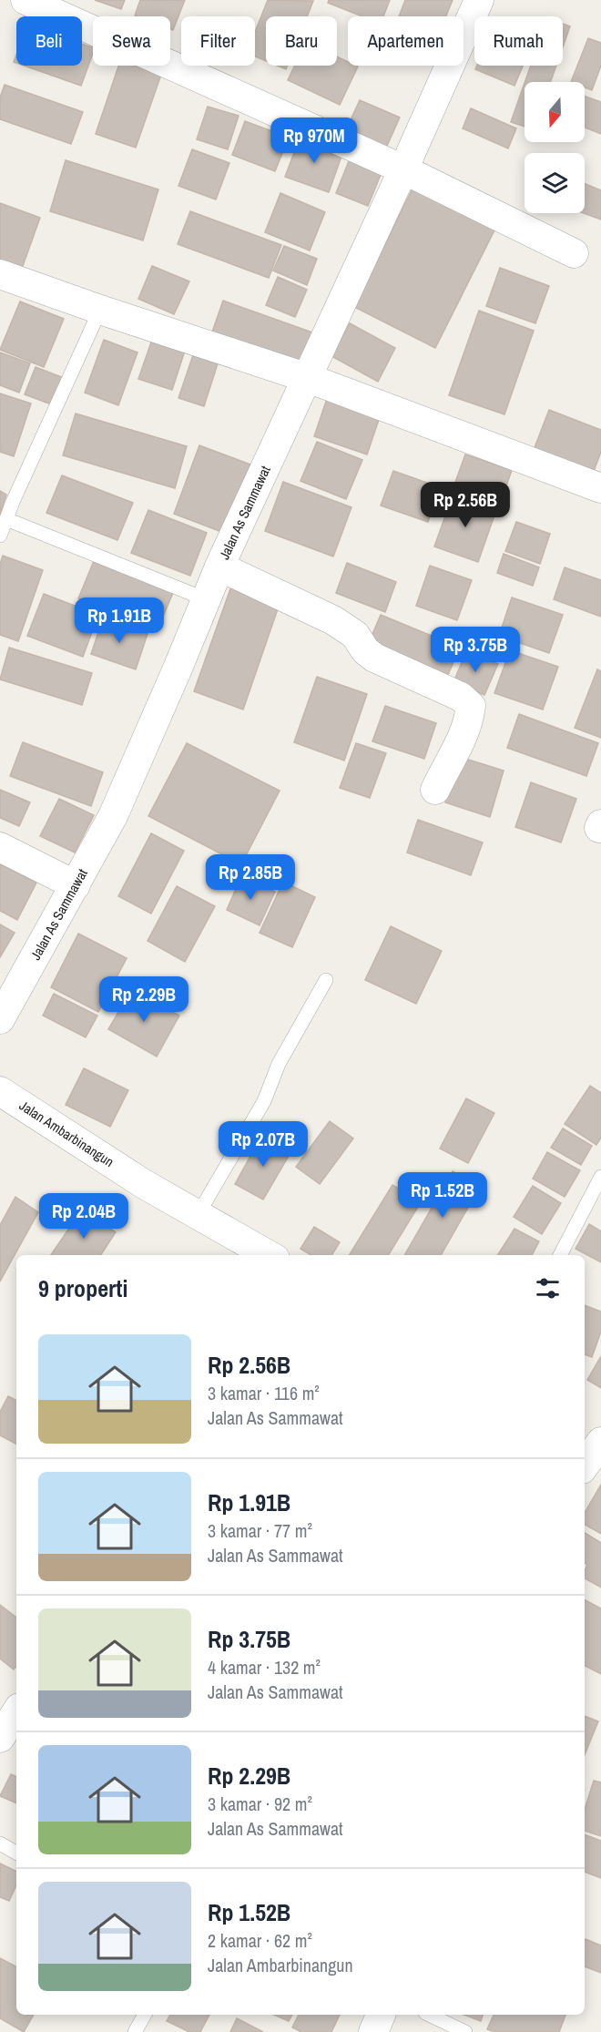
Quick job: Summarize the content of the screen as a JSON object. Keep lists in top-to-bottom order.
{
  "streets": {
    "street": ["Jalan As Sammawat", "Jalan Ambarbinangun"]
  },
  "north": "bottom",
  "page": {
    "chip": [
      "Beli",
      "Sewa",
      "Filter",
      "Baru",
      "Apartemen",
      "Rumah"
    ],
    "price": [
      "Rp 970M",
      "Rp 2.56B",
      "Rp 1.91B",
      "Rp 3.75B",
      "Rp 2.85B",
      "Rp 2.29B",
      "Rp 2.07B",
      "Rp 1.52B",
      "Rp 2.04B"
    ],
    "heading": "9 properti",
    "list": [
      {
        "name": "Rp 2.56B",
        "note": "3 kamar · 116 m² · Jalan As Sammawat"
      },
      {
        "name": "Rp 1.91B",
        "note": "3 kamar · 77 m² · Jalan As Sammawat"
      },
      {
        "name": "Rp 3.75B",
        "note": "4 kamar · 132 m² · Jalan As Sammawat"
      },
      {
        "name": "Rp 2.29B",
        "note": "3 kamar · 92 m² · Jalan As Sammawat"
      },
      {
        "name": "Rp 1.52B",
        "note": "2 kamar · 62 m² · Jalan Ambarbinangun"
      }
    ]
  }
}
